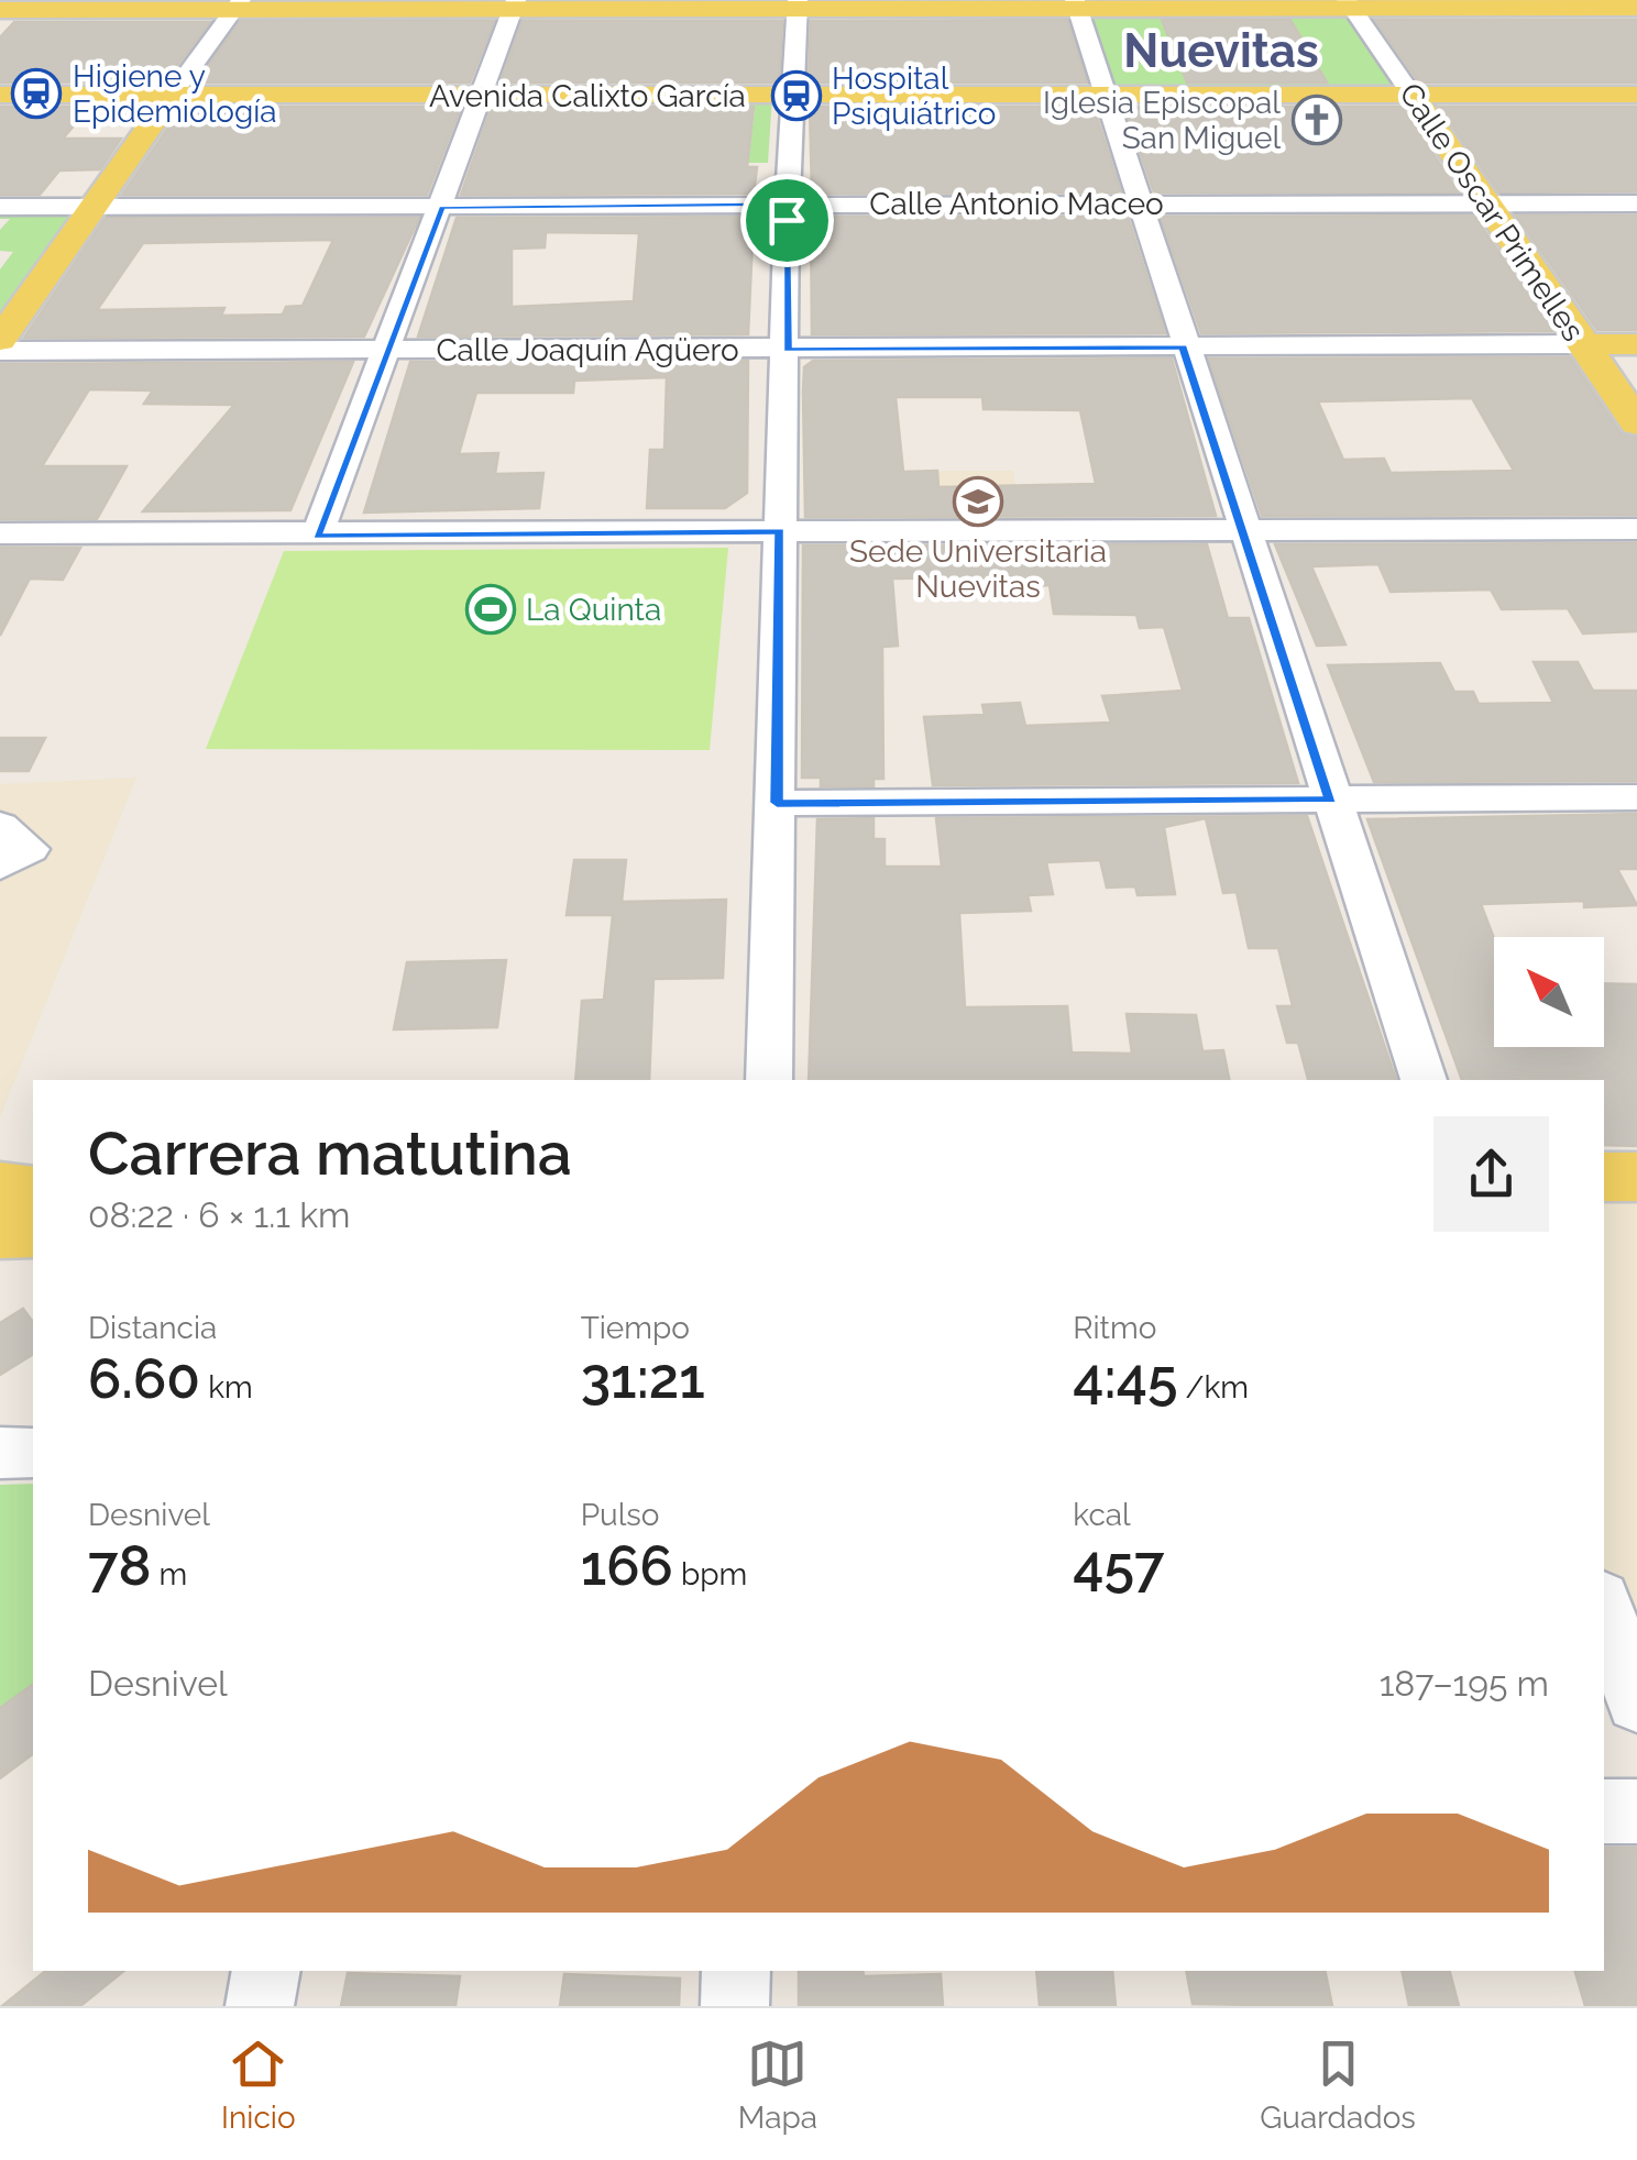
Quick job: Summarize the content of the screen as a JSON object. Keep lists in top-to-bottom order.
{
  "streets": {
    "main road": ["Avenida Calixto García", "Calle Oscar Primelles", "Calle Joaquín Agüero"],
    "street": ["Calle Antonio Maceo"]
  },
  "crossings": [
    ["Avenida Calixto García", "Calle Oscar Primelles"],
    ["Calle Antonio Maceo", "Calle Oscar Primelles"],
    ["Calle Oscar Primelles", "Calle Joaquín Agüero"]
  ],
  "districts": ["Nuevitas"],
  "places": {
    "station": ["Higiene y Epidemiología", "Hospital Psiquiátrico"],
    "church": ["Iglesia Episcopal San Miguel"],
    "school or university": ["Sede Universitaria Nuevitas"],
    "sports": ["La Quinta"]
  },
  "north": "top left",
  "page": {
    "heading": ["Carrera matutina", "08:22 · 6 × 1.1 km"],
    "stats": [
      ["Distancia", "6.60 km"],
      ["Tiempo", "31:21"],
      ["Ritmo", "4:45 /km"],
      ["Desnivel", "78 m"],
      ["Pulso", "166 bpm"],
      ["kcal", "457"]
    ],
    "chart": ["Desnivel", "187–195 m"],
    "tabs": ["Inicio", "Mapa", "Guardados"]
  }
}
